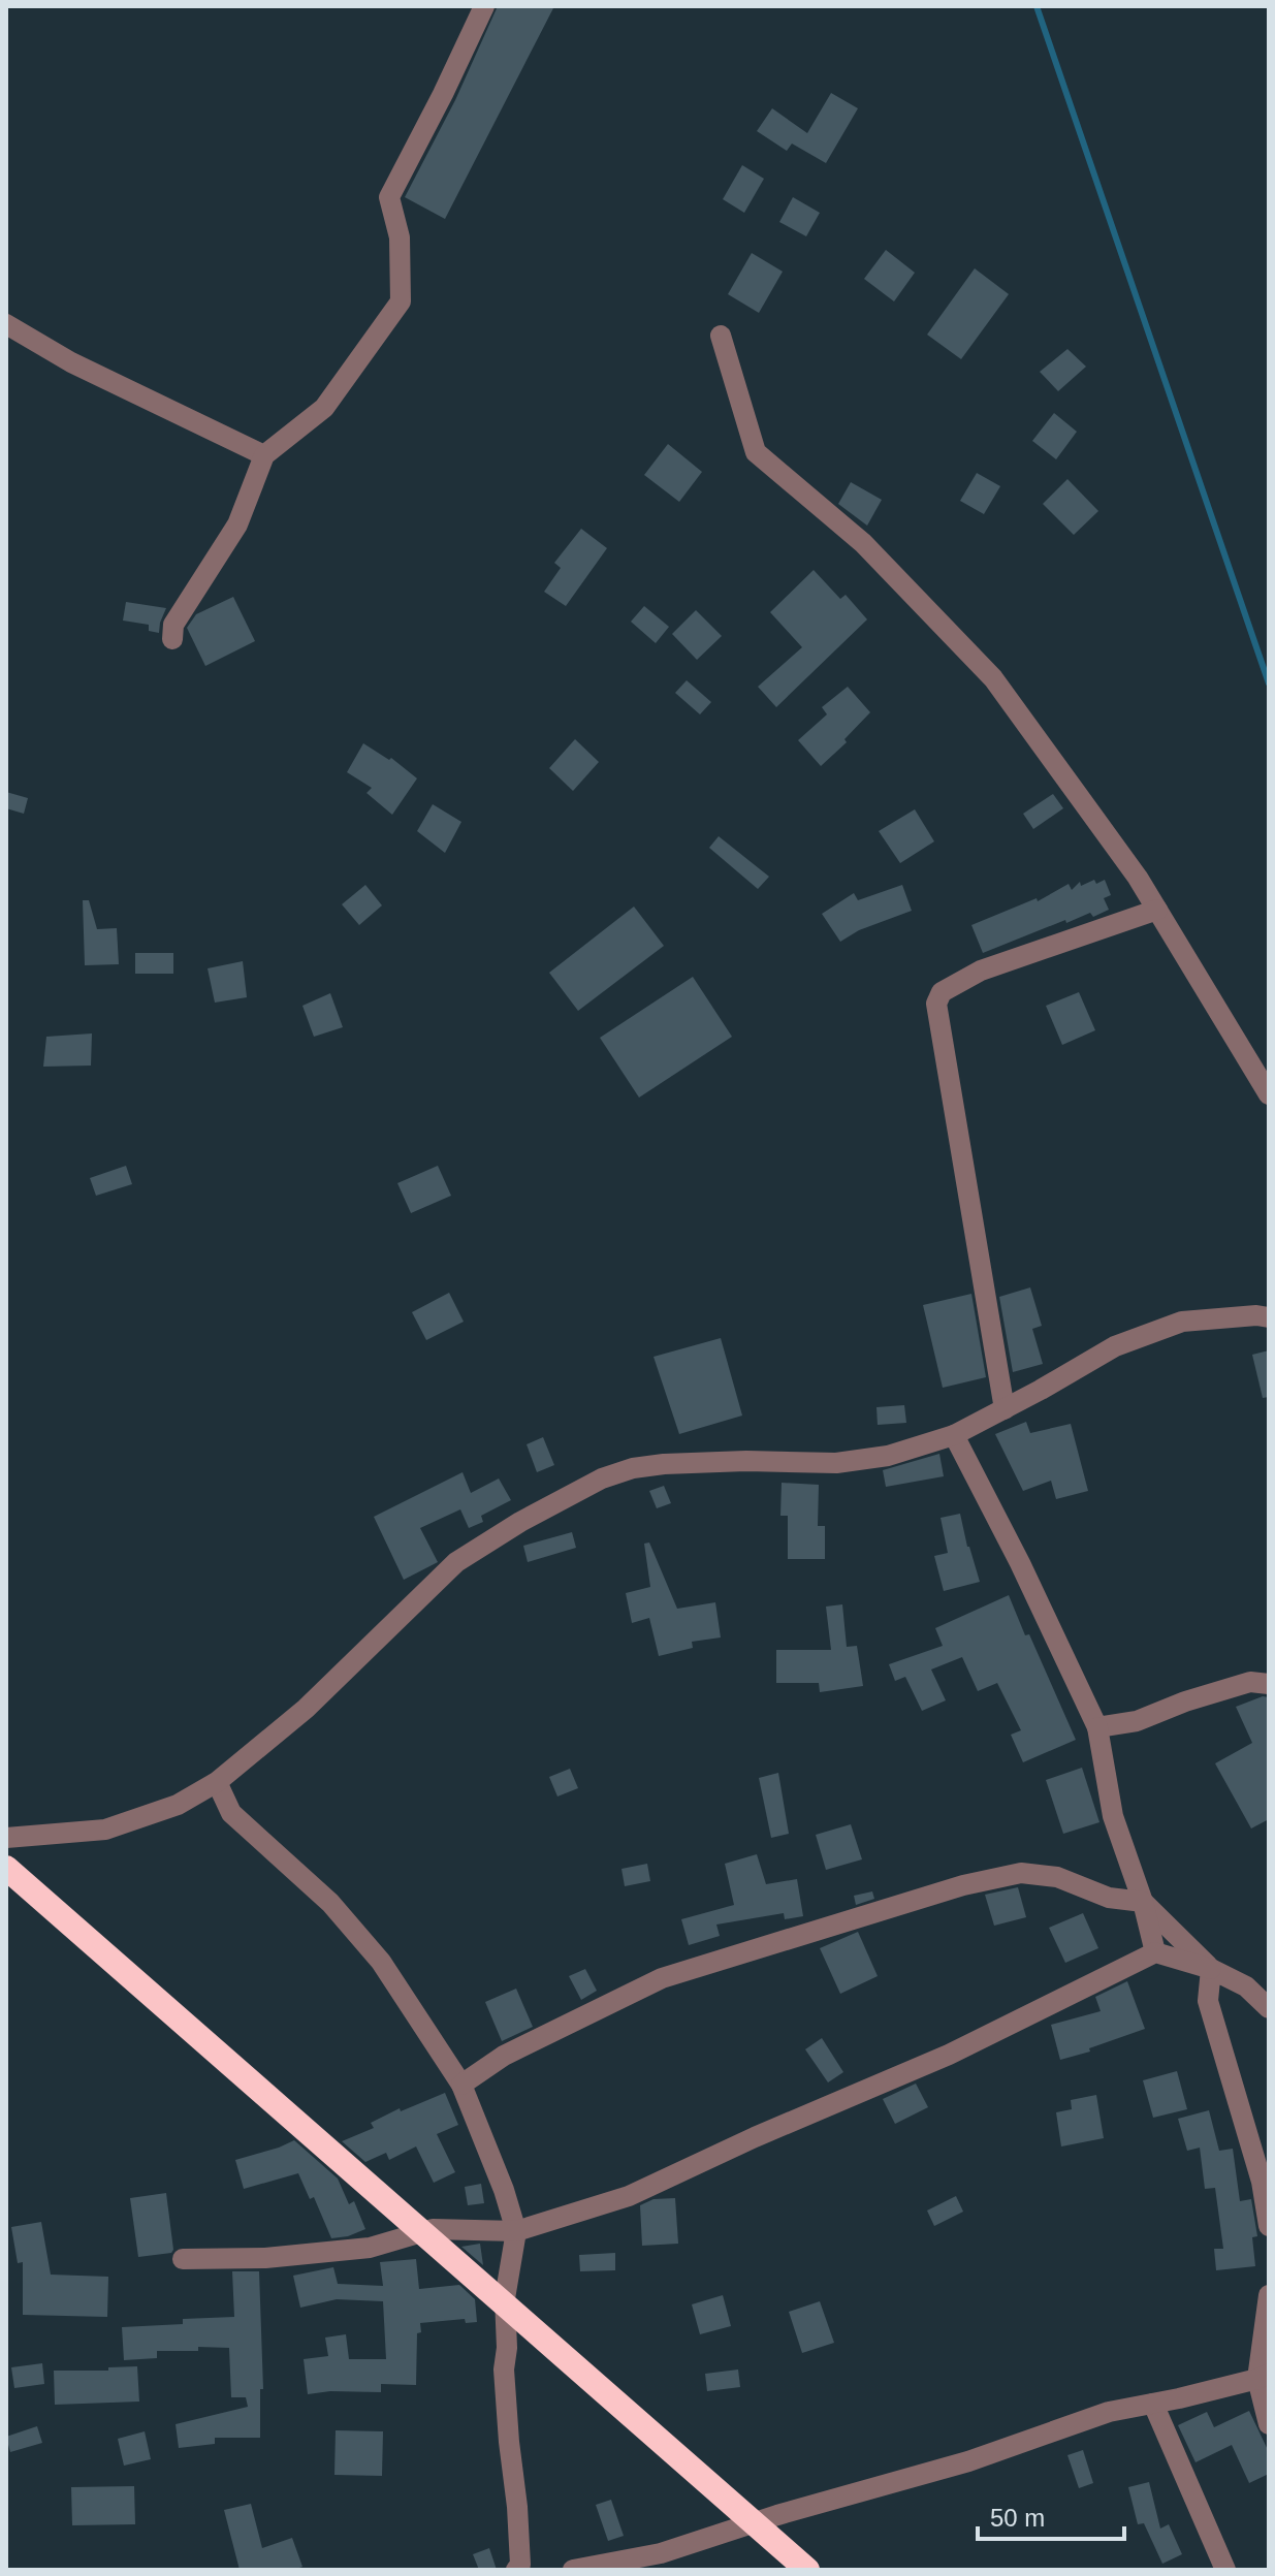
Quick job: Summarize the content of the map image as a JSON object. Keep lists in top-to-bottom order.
{
  "scale_bar": "50 m"
}
